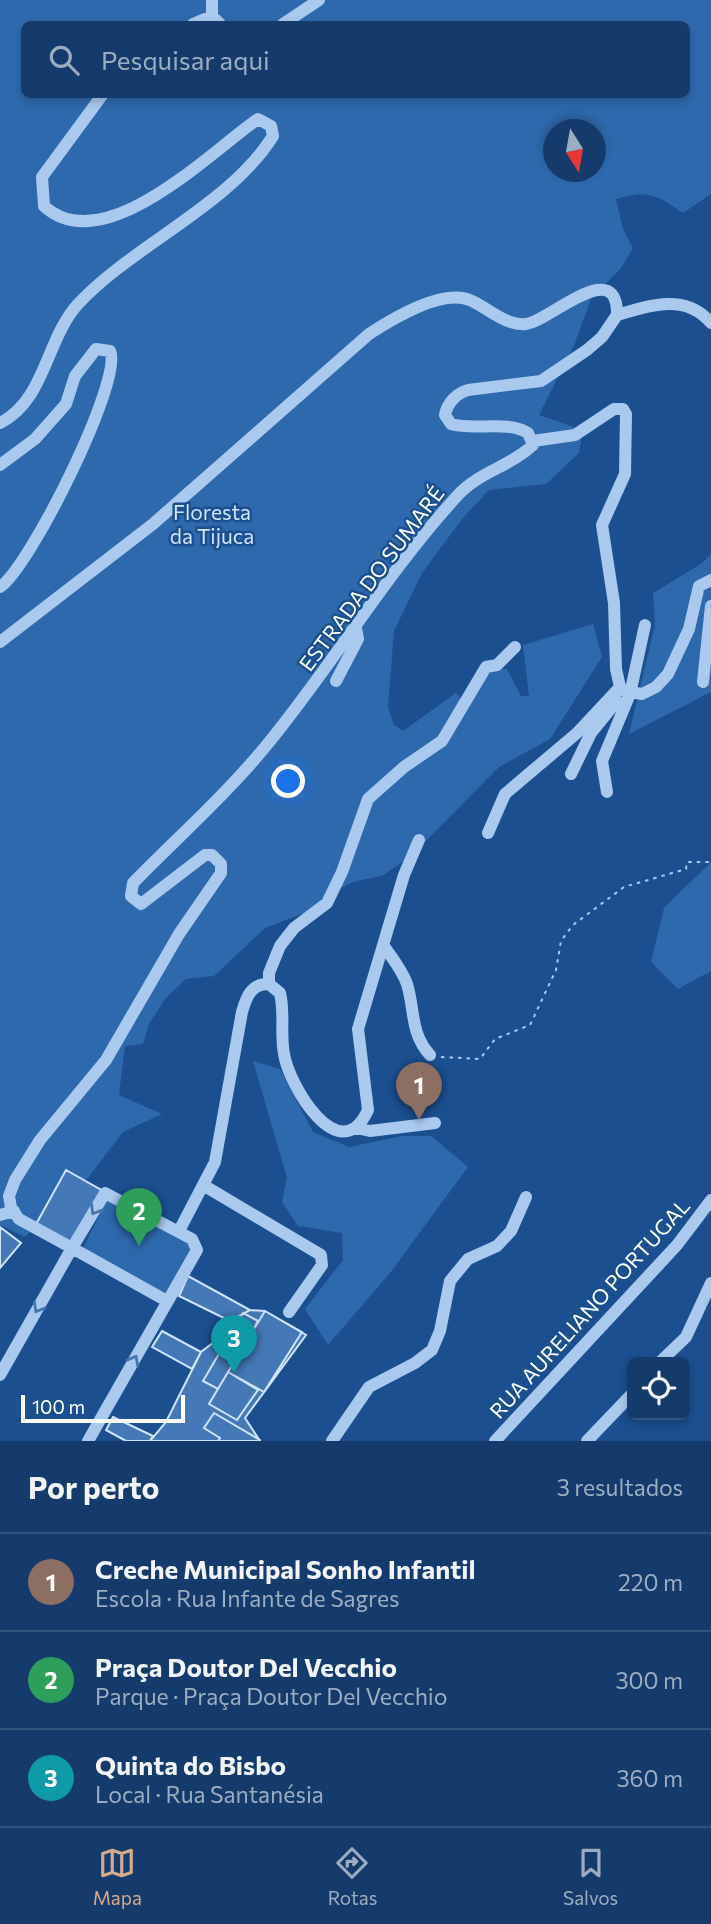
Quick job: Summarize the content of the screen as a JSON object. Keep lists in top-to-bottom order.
{
  "streets": {
    "street": ["ESTRADA DO SUMARÉ", "RUA AURELIANO PORTUGAL"]
  },
  "parks": ["Floresta da Tijuca"],
  "scale_bar": "100 m",
  "north": "bottom",
  "page": {
    "search": "Pesquisar aqui",
    "pins": ["1", "2", "3"],
    "scale": "100 m",
    "heading": ["Por perto", "3 resultados"],
    "list": [
      {
        "mark": "1",
        "name": "Creche Municipal Sonho Infantil",
        "note": "Escola · Rua Infante de Sagres",
        "value": "220 m"
      },
      {
        "mark": "2",
        "name": "Praça Doutor Del Vecchio",
        "note": "Parque · Praça Doutor Del Vecchio",
        "value": "300 m"
      },
      {
        "mark": "3",
        "name": "Quinta do Bisbo",
        "note": "Local · Rua Santanésia",
        "value": "360 m"
      }
    ],
    "nav": ["Mapa", "Rotas", "Salvos"]
  }
}
